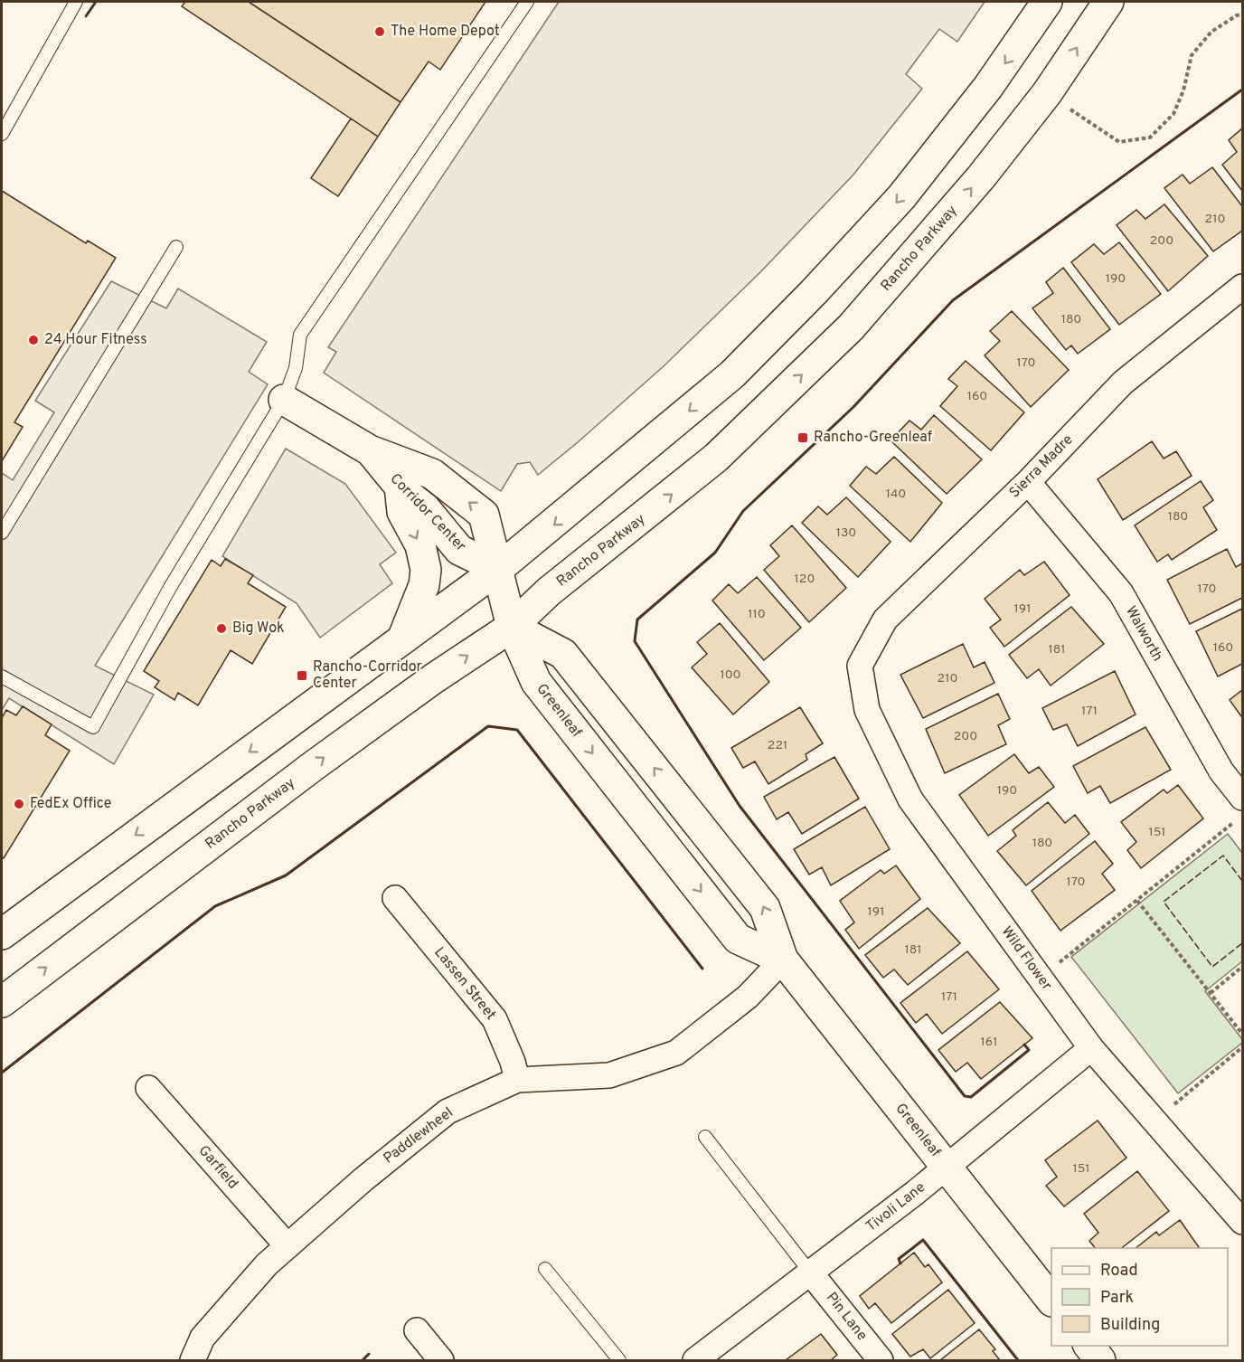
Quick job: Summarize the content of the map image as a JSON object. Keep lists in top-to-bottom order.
{
  "streets": {
    "main road": ["Rancho Parkway", "Corridor Center", "Greenleaf"],
    "street": [
      "Sierra Madre",
      "Walworth",
      "Wild Flower",
      "Lassen Street",
      "Paddlewheel",
      "Garfield",
      "Tivoli Lane",
      "Pin Lane"
    ]
  },
  "crossings": [
    ["Rancho Parkway", "Greenleaf"],
    ["Sierra Madre", "Walworth"],
    ["Sierra Madre", "Wild Flower"],
    ["Greenleaf", "Paddlewheel"],
    ["Greenleaf", "Tivoli Lane"],
    ["Wild Flower", "Tivoli Lane"],
    ["Lassen Street", "Paddlewheel"],
    ["Paddlewheel", "Garfield"],
    ["Tivoli Lane", "Pin Lane"]
  ],
  "places": {
    "other": [
      "The Home Depot",
      "24 Hour Fitness",
      "Big Wok",
      "FedEx Office"
    ],
    "transit": ["Rancho-Greenleaf", "Rancho-Corridor Center"]
  },
  "house_numbers": [
    "210",
    "200",
    "190",
    "180",
    "170",
    "160",
    "140",
    "180",
    "130",
    "120",
    "170",
    "191",
    "110",
    "160",
    "181",
    "100",
    "210",
    "171",
    "200",
    "221",
    "190",
    "151",
    "180",
    "170",
    "191",
    "181",
    "171",
    "161",
    "151"
  ],
  "legend": ["Road", "Park", "Building"]
}
